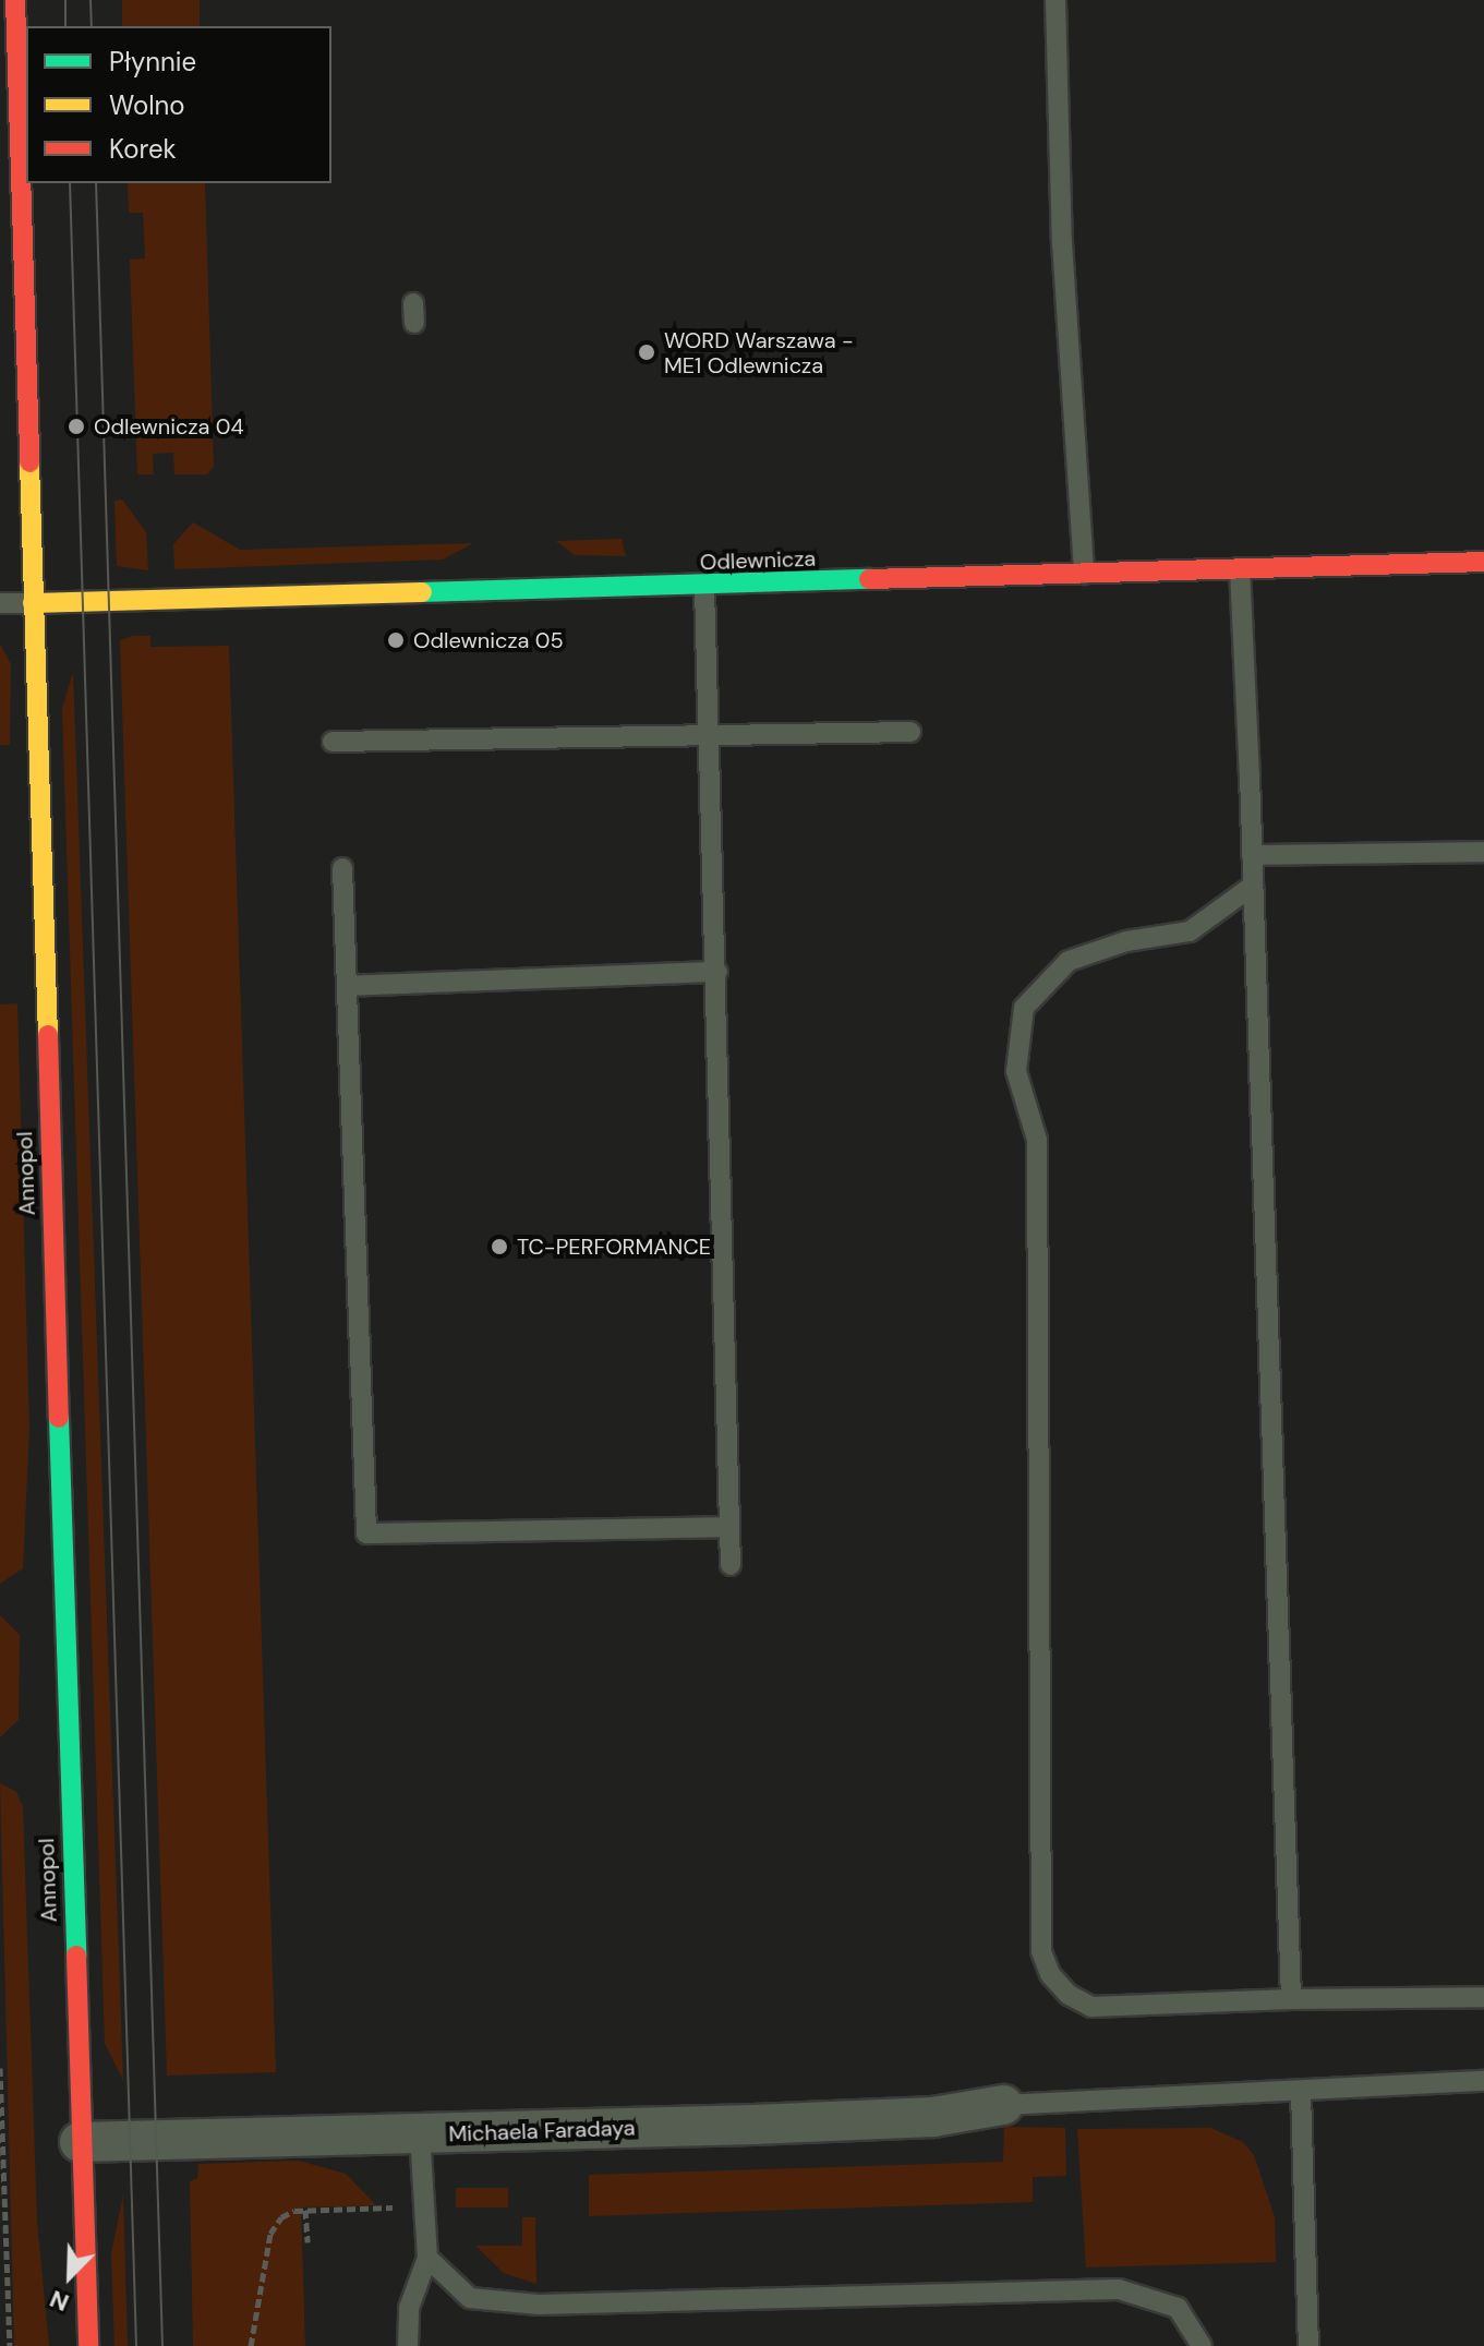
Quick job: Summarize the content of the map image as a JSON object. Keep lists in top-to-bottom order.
{
  "streets": {
    "street": ["Odlewnicza", "Annopol", "Michaela Faradaya"]
  },
  "crossings": [
    ["Odlewnicza", "Annopol"],
    ["Annopol", "Michaela Faradaya"]
  ],
  "places": [
    "WORD Warszawa - ME1 Odlewnicza",
    "Odlewnicza 04",
    "Odlewnicza 05",
    "TC-PERFORMANCE"
  ],
  "legend": ["Płynnie", "Wolno", "Korek"],
  "north": "bottom left"
}
